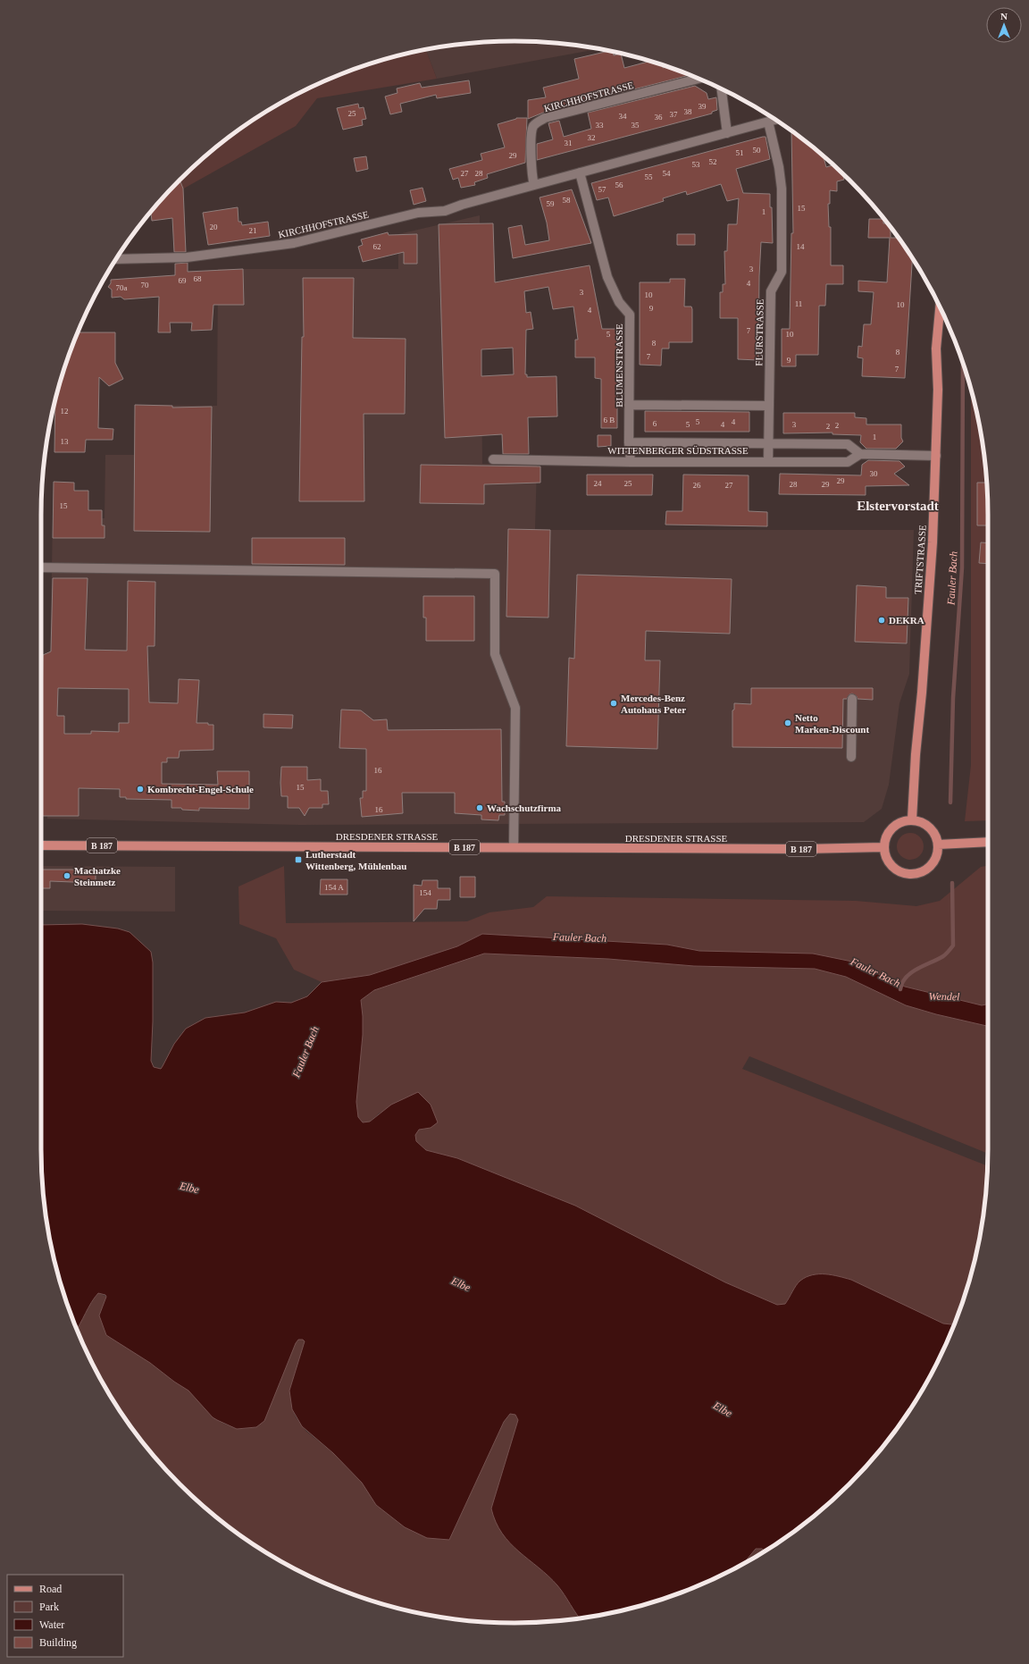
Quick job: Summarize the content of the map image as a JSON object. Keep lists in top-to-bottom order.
{
  "streets": {
    "main road": ["TRIFTSTRASSE", "DRESDENER STRASSE", "B 187"],
    "street": [
      "KIRCHHOFSTRASSE",
      "FLURSTRASSE",
      "BLUMENSTRASSE",
      "WITTENBERGER SÜDSTRASSE"
    ]
  },
  "crossings": [
    ["KIRCHHOFSTRASSE", "FLURSTRASSE"],
    ["KIRCHHOFSTRASSE", "BLUMENSTRASSE"],
    ["FLURSTRASSE", "WITTENBERGER SÜDSTRASSE"],
    ["BLUMENSTRASSE", "WITTENBERGER SÜDSTRASSE"],
    ["WITTENBERGER SÜDSTRASSE", "TRIFTSTRASSE"],
    ["TRIFTSTRASSE", "DRESDENER STRASSE"]
  ],
  "districts": ["Elstervorstadt"],
  "water": ["Fauler Bach", "Wendel", "Elbe"],
  "places": {
    "other": [
      "DEKRA",
      "Mercedes-Benz Autohaus Peter",
      "Netto Marken-Discount",
      "Kombrecht-Engel-Schule",
      "Wachschutzfirma",
      "Machatzke Steinmetz"
    ],
    "transit": ["Lutherstadt Wittenberg, Mühlenbau"]
  },
  "house_numbers": [
    "39",
    "38",
    "25",
    "37",
    "34",
    "36",
    "33",
    "35",
    "32",
    "31",
    "50",
    "51",
    "29",
    "52",
    "53",
    "27",
    "28",
    "54",
    "55",
    "56",
    "57",
    "58",
    "59",
    "15",
    "1",
    "20",
    "21",
    "62",
    "14",
    "3",
    "68",
    "69",
    "4",
    "70",
    "70a",
    "3",
    "10",
    "11",
    "10",
    "9",
    "4",
    "7",
    "5",
    "10",
    "8",
    "8",
    "7",
    "9",
    "7",
    "12",
    "6 B",
    "5",
    "4",
    "6",
    "5",
    "4",
    "3",
    "2",
    "2",
    "1",
    "13",
    "30",
    "29",
    "24",
    "25",
    "28",
    "29",
    "26",
    "27",
    "15",
    "16",
    "15",
    "16",
    "154 A",
    "154"
  ],
  "legend": [
    "Road",
    "Park",
    "Water",
    "Building"
  ],
  "north": "top"
}
